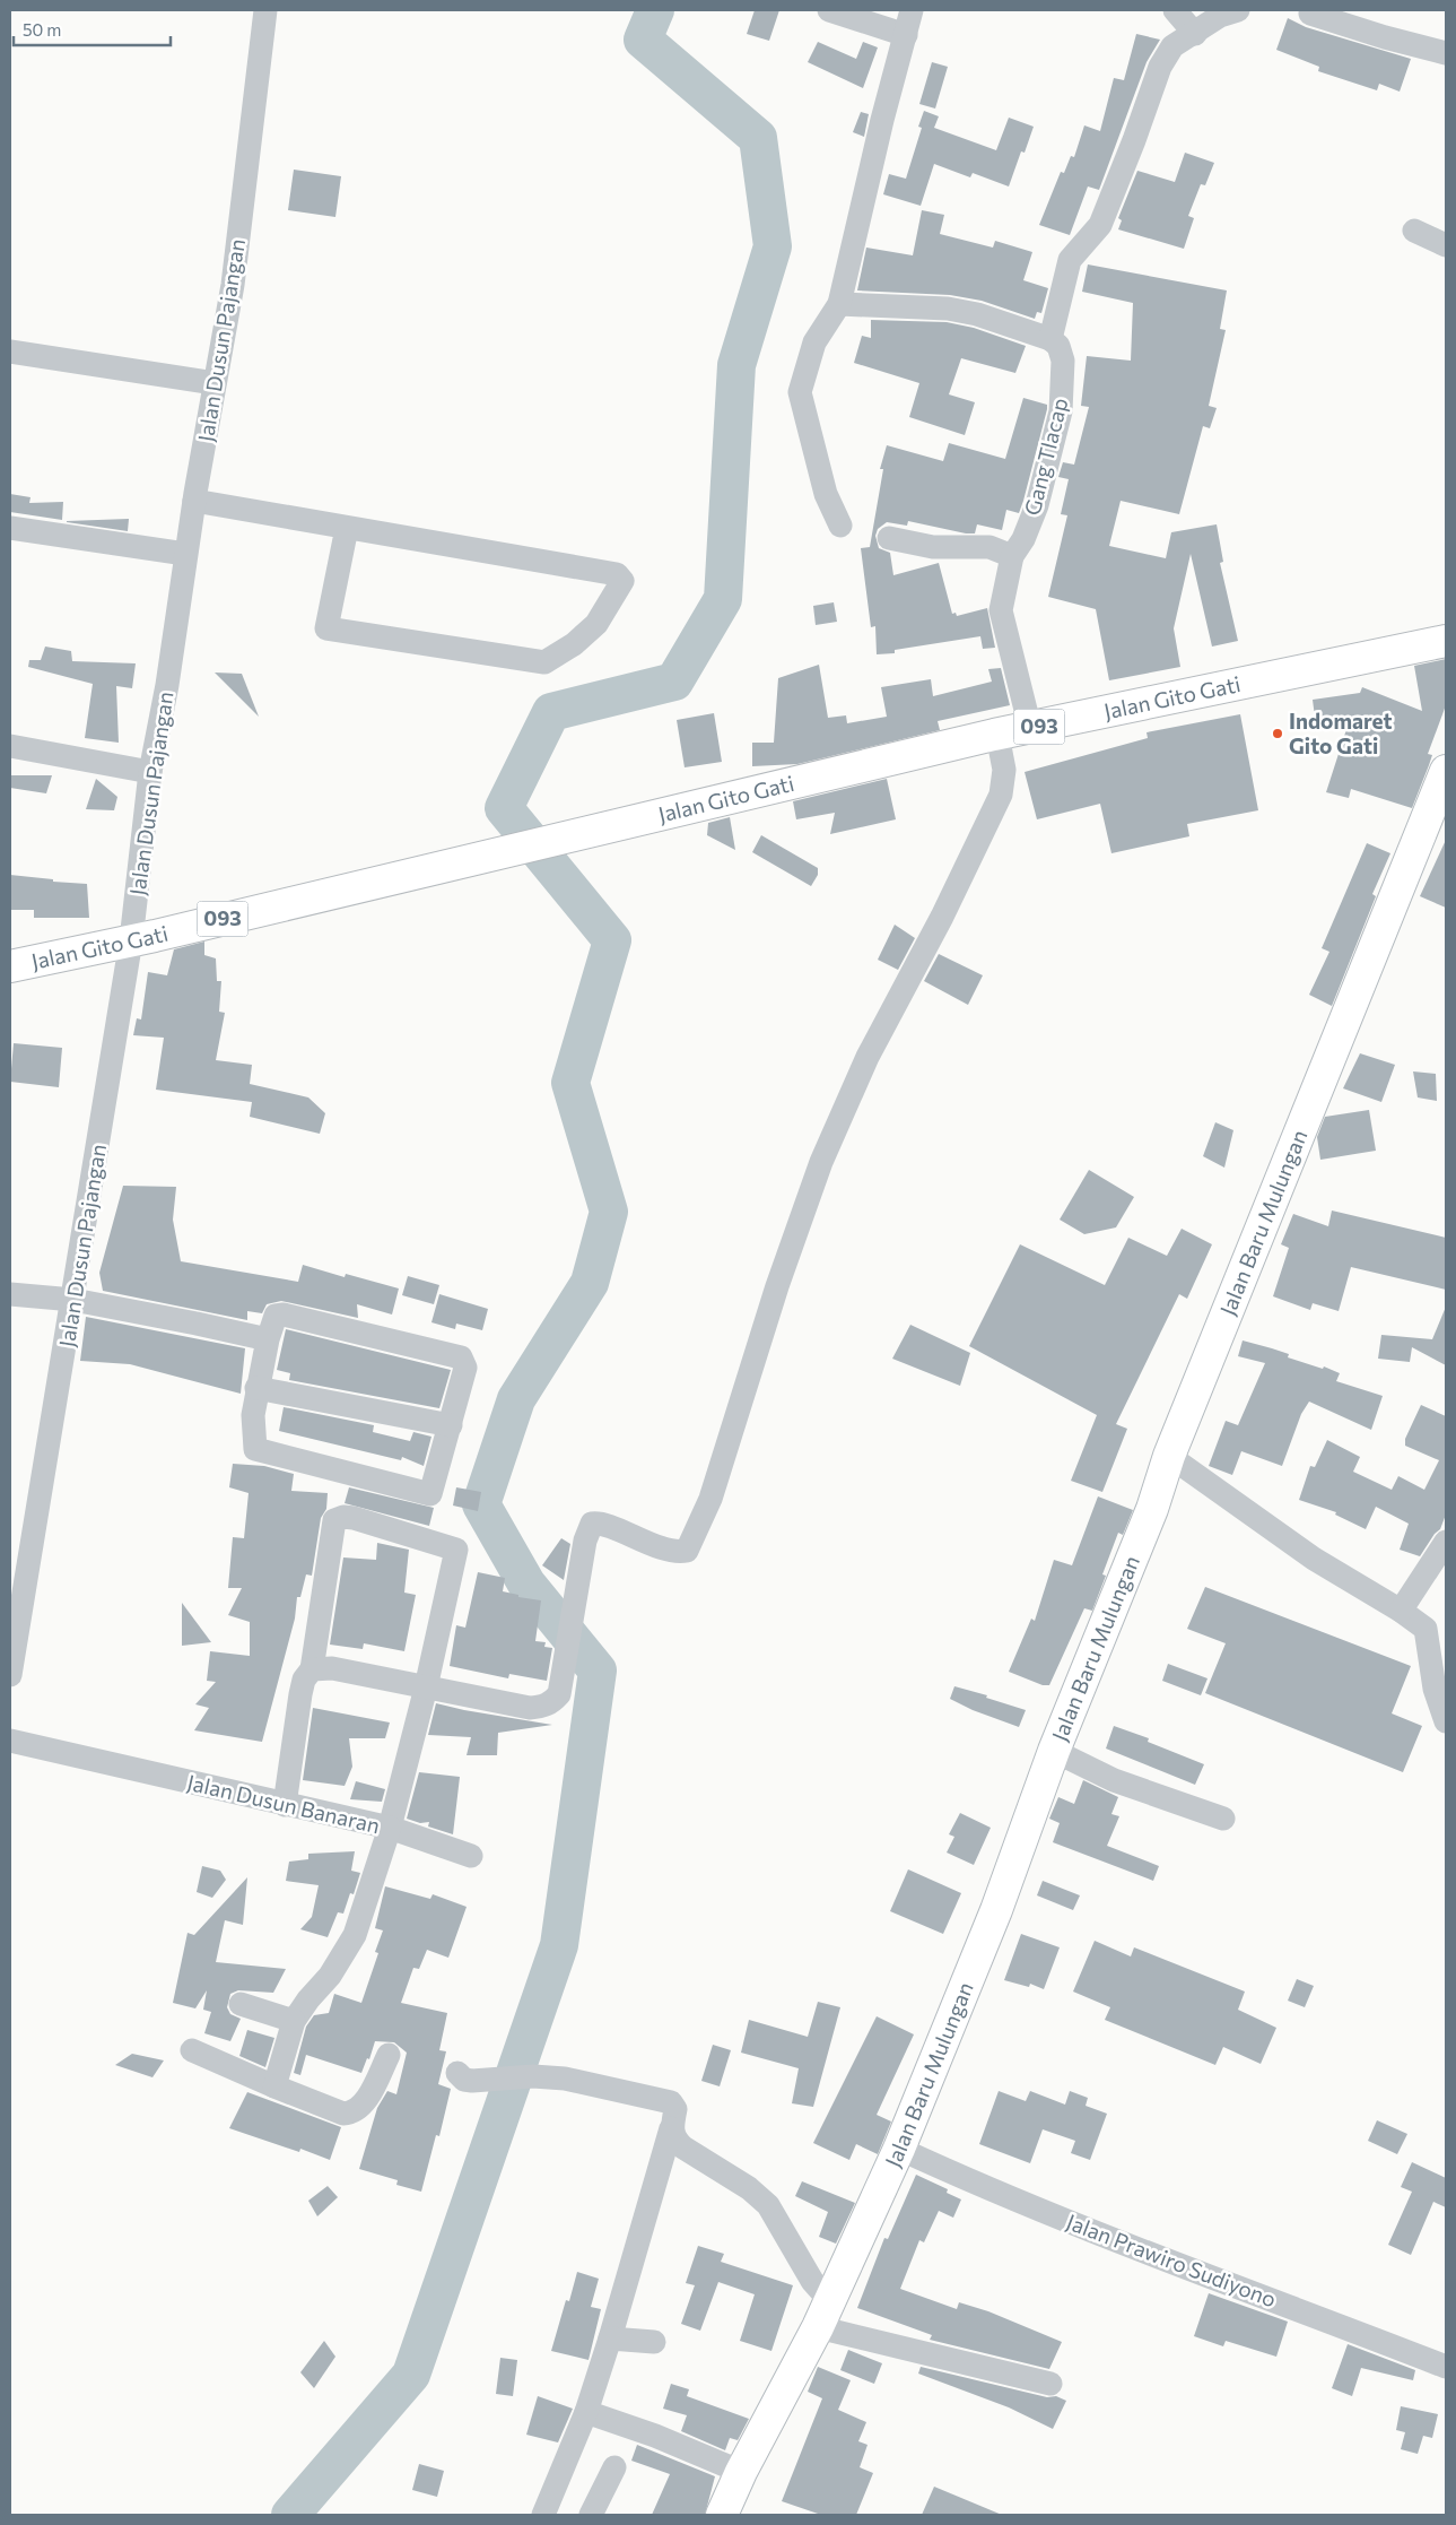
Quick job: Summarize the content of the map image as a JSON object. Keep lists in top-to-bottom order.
{
  "streets": {
    "main road": ["Jalan Gito Gati", "093", "Jalan Baru Mulungan"],
    "street": [
      "Jalan Dusun Pajangan",
      "Gang Tlacap",
      "Jalan Dusun Banaran",
      "Jalan Prawiro Sudiyono"
    ]
  },
  "crossings": [
    ["Jalan Dusun Pajangan", "Jalan Gito Gati"],
    ["Gang Tlacap", "Jalan Gito Gati"],
    ["Jalan Baru Mulungan", "Jalan Prawiro Sudiyono"]
  ],
  "places": ["Indomaret Gito Gati"],
  "scale_bar": "50 m"
}
